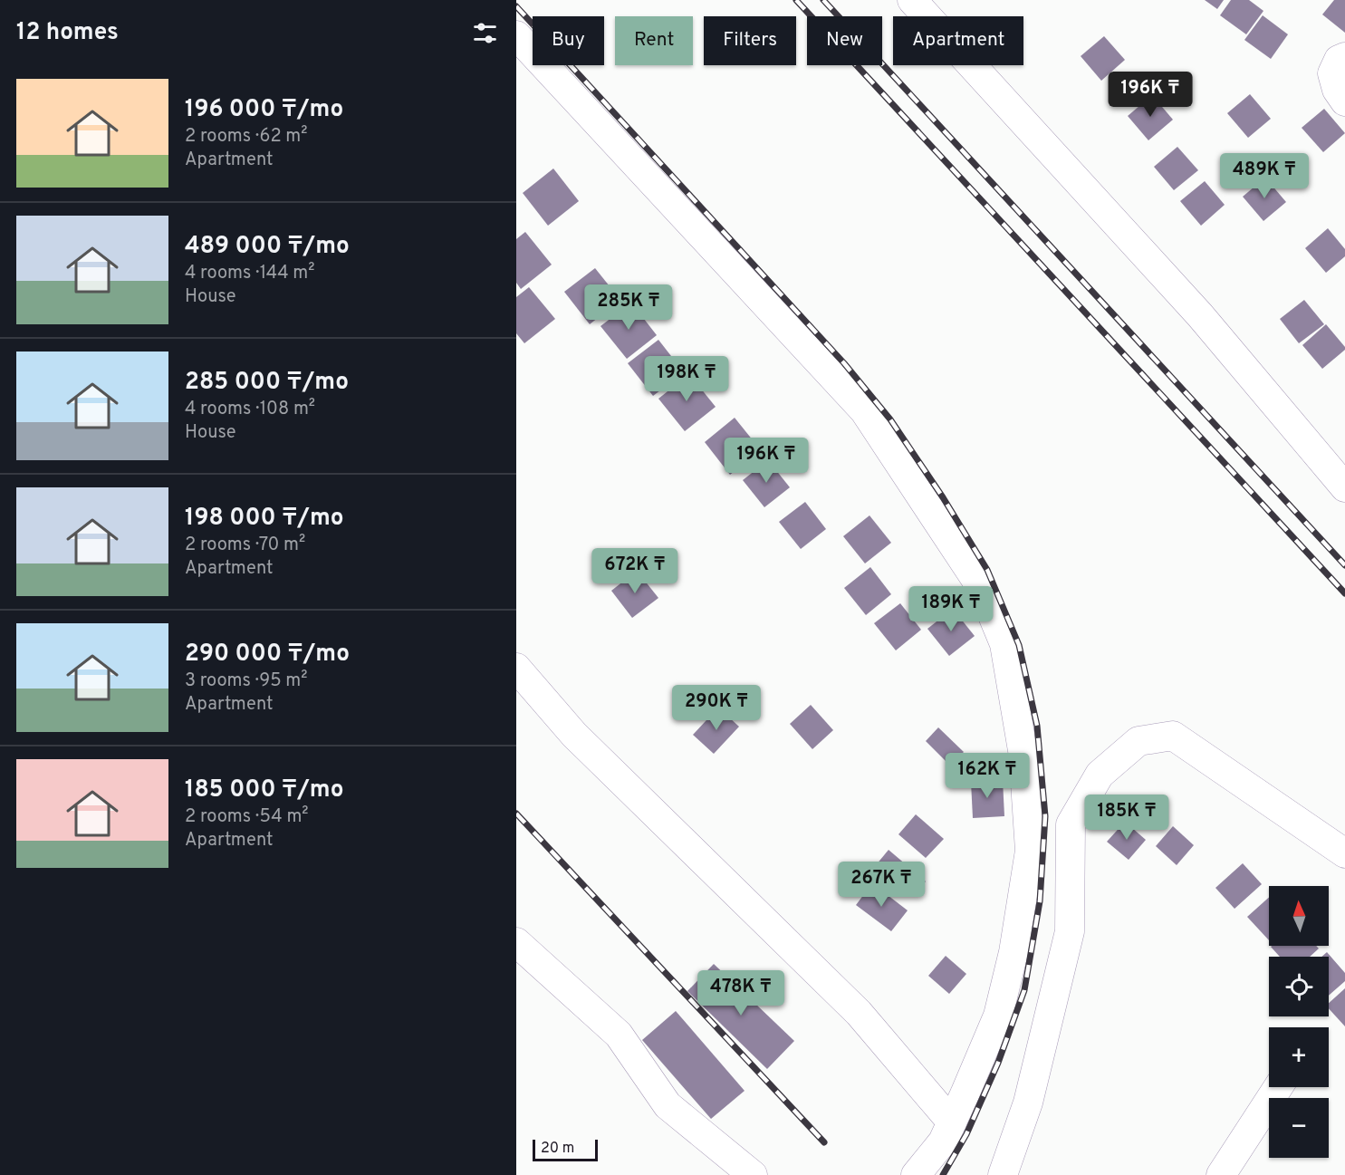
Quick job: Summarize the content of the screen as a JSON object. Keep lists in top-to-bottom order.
{
  "scale_bar": "20 m",
  "north": "top",
  "page": {
    "heading": "12 homes",
    "chip": [
      "Buy",
      "Rent",
      "Filters",
      "New",
      "Apartment"
    ],
    "list": [
      {
        "name": "196 000 ₸/mo",
        "note": "2 rooms · 62 m² · Apartment"
      },
      {
        "name": "489 000 ₸/mo",
        "note": "4 rooms · 144 m² · House"
      },
      {
        "name": "285 000 ₸/mo",
        "note": "4 rooms · 108 m² · House"
      },
      {
        "name": "198 000 ₸/mo",
        "note": "2 rooms · 70 m² · Apartment"
      },
      {
        "name": "290 000 ₸/mo",
        "note": "3 rooms · 95 m² · Apartment"
      },
      {
        "name": "185 000 ₸/mo",
        "note": "2 rooms · 54 m² · Apartment"
      }
    ],
    "price": [
      "196K ₸",
      "489K ₸",
      "285K ₸",
      "198K ₸",
      "196K ₸",
      "672K ₸",
      "189K ₸",
      "290K ₸",
      "162K ₸",
      "185K ₸",
      "267K ₸",
      "478K ₸"
    ],
    "map_buttons": ["+", "−"],
    "scale": "20 m"
  }
}
